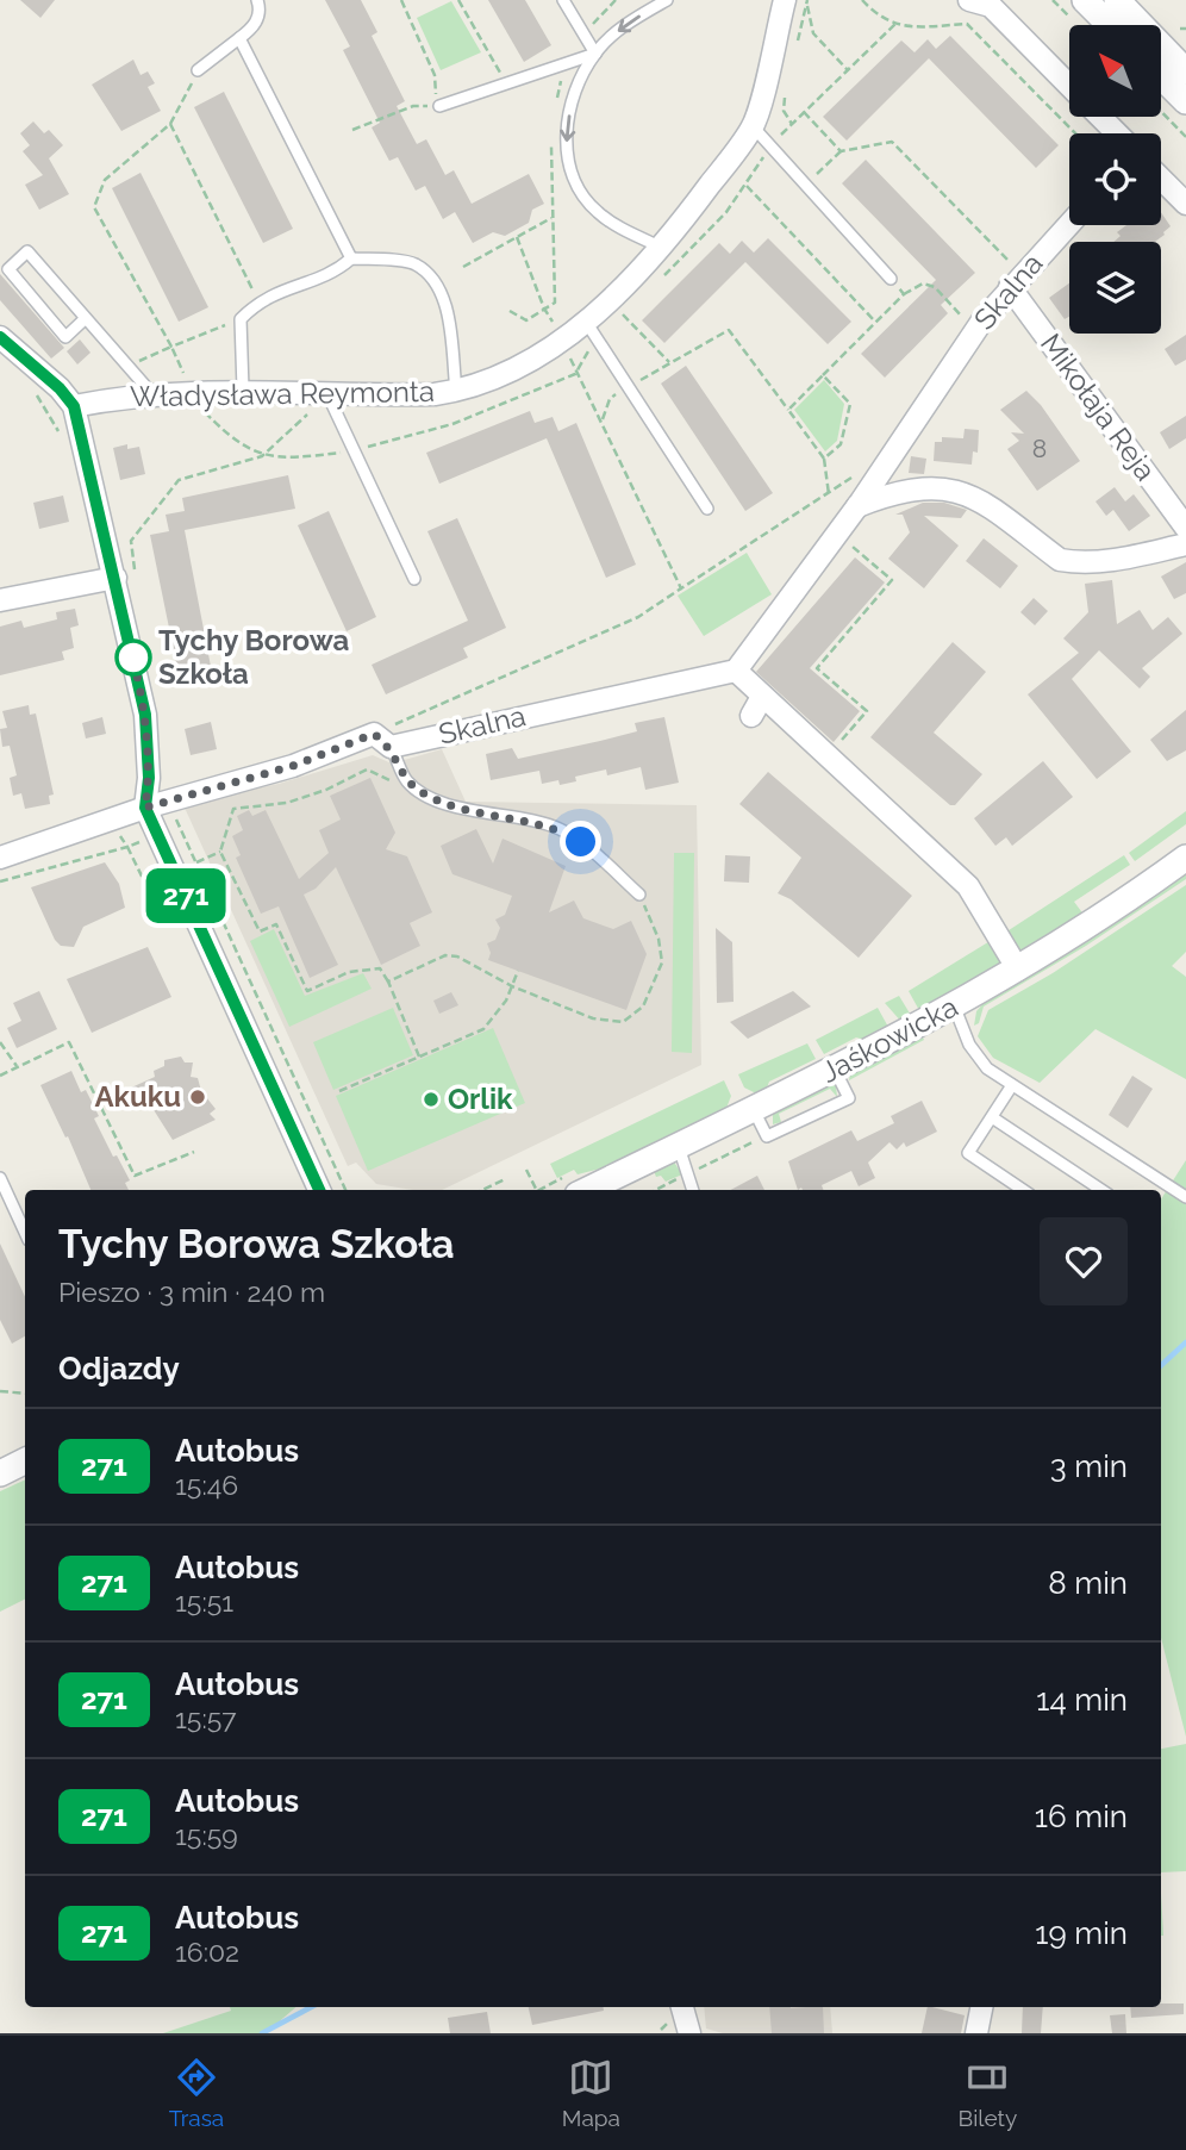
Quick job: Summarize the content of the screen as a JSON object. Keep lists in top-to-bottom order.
{
  "streets": {
    "street": [
      "Skalna",
      "Władysława Reymonta",
      "Mikołaja Reja",
      "Jaśkowicka"
    ]
  },
  "crossings": [
    ["Skalna", "Mikołaja Reja"]
  ],
  "places": ["Tychy Borowa Szkoła", "Akuku", "Orlik"],
  "lines": ["bus line 271"],
  "house_numbers": ["8"],
  "north": "top left",
  "page": {
    "on_map": "271",
    "heading": [
      ["Tychy Borowa Szkoła", "Pieszo · 3 min · 240 m"],
      "Odjazdy"
    ],
    "list": [
      {
        "mark": "271",
        "name": "Autobus",
        "note": "15:46",
        "value": "3 min"
      },
      {
        "mark": "271",
        "name": "Autobus",
        "note": "15:51",
        "value": "8 min"
      },
      {
        "mark": "271",
        "name": "Autobus",
        "note": "15:57",
        "value": "14 min"
      },
      {
        "mark": "271",
        "name": "Autobus",
        "note": "15:59",
        "value": "16 min"
      },
      {
        "mark": "271",
        "name": "Autobus",
        "note": "16:02",
        "value": "19 min"
      }
    ],
    "tabs": ["Trasa", "Mapa", "Bilety"]
  }
}
